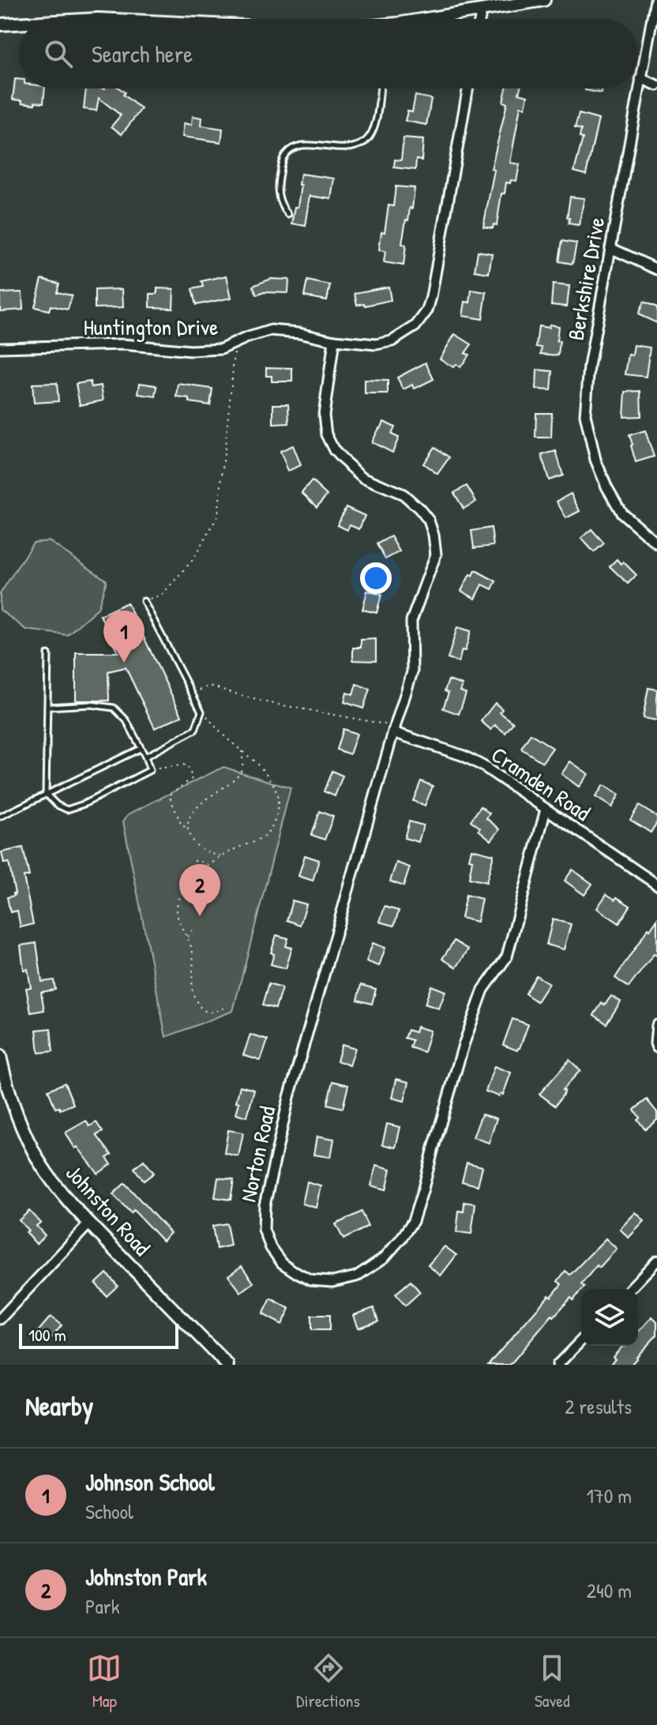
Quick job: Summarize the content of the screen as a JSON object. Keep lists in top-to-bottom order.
{
  "streets": {
    "street": [
      "Berkshire Drive",
      "Huntington Drive",
      "Cramden Road",
      "Norton Road",
      "Johnston Road"
    ]
  },
  "crossings": [
    ["Huntington Drive", "Norton Road"],
    ["Cramden Road", "Norton Road"]
  ],
  "scale_bar": "100 m",
  "page": {
    "search": "Search here",
    "pins": ["1", "2"],
    "scale": "100 m",
    "heading": ["Nearby", "2 results"],
    "list": [
      {
        "mark": "1",
        "name": "Johnson School",
        "note": "School",
        "value": "170 m"
      },
      {
        "mark": "2",
        "name": "Johnston Park",
        "note": "Park",
        "value": "240 m"
      }
    ],
    "nav": ["Map", "Directions", "Saved"]
  }
}
